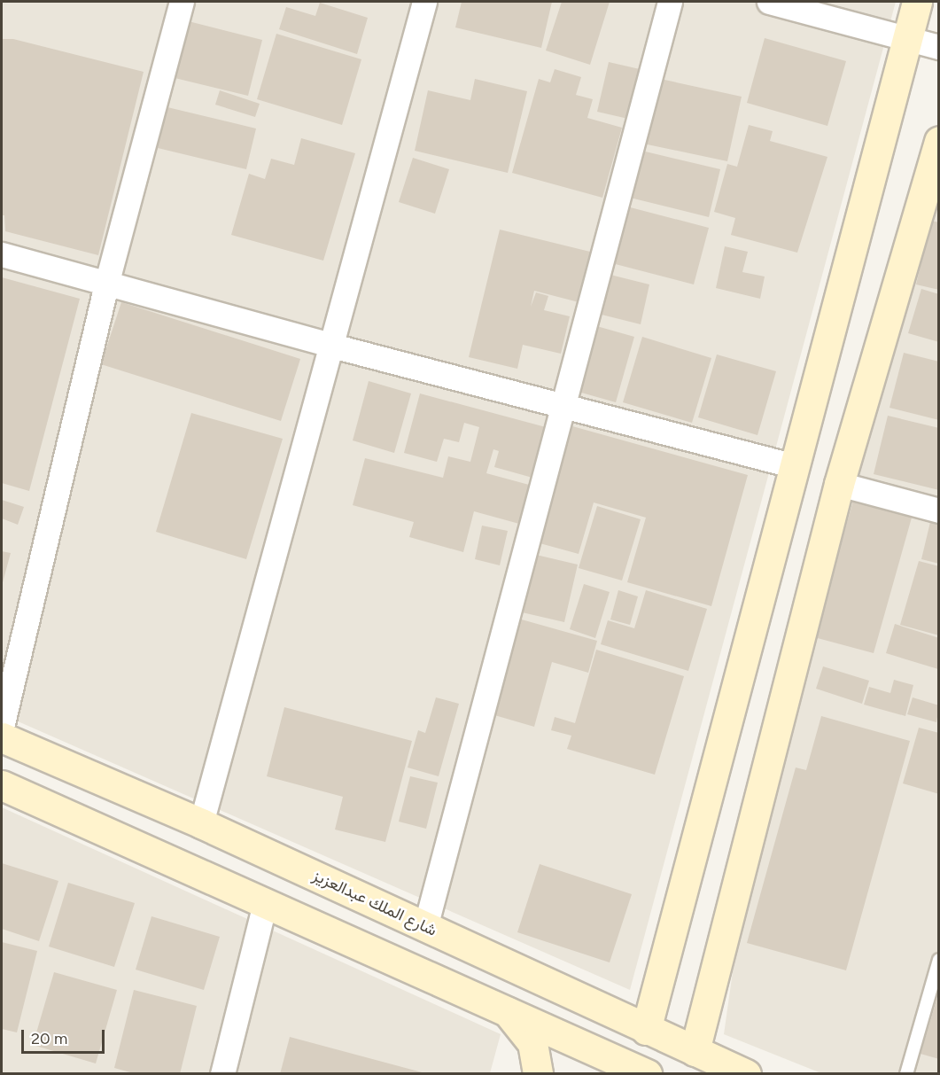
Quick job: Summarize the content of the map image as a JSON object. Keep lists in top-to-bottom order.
{
  "streets": {
    "street": ["شارع الملك عبدالعزيز"]
  },
  "scale_bar": "20 m"
}
